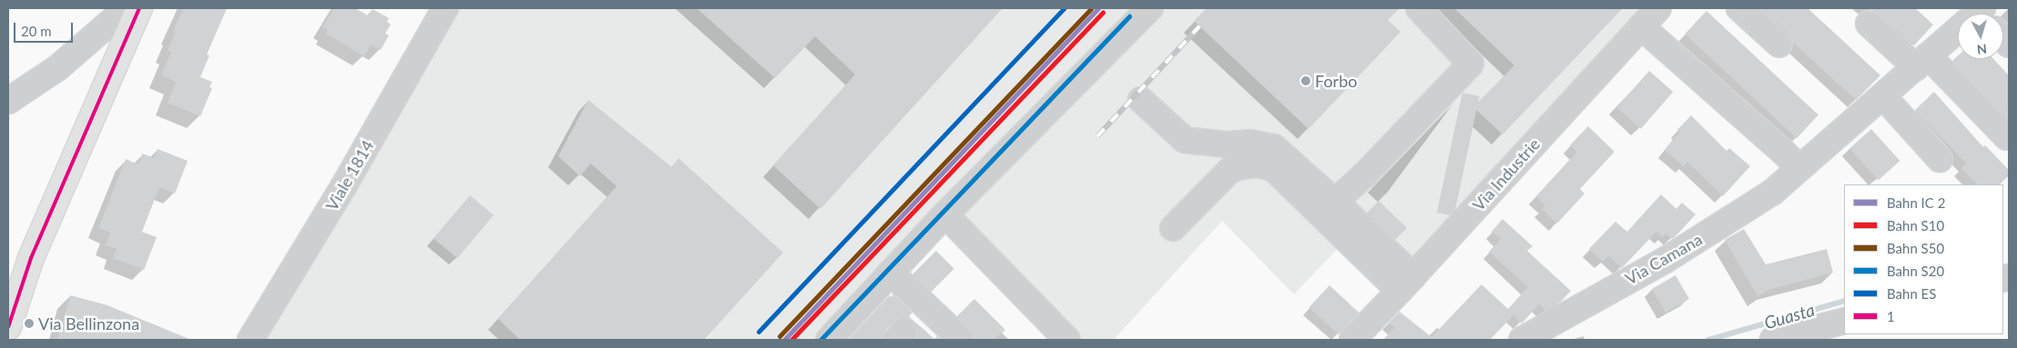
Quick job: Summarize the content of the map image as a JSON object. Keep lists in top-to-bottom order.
{
  "streets": {
    "street": ["Via Industrie", "Viale 1814", "Via Camana"]
  },
  "water": ["Guasta"],
  "places": ["Forbo", "Via Bellinzona"],
  "lines": [
    "rail line S50",
    "rail line ES",
    "transit line 1",
    "rail line S10",
    "rail line S20"
  ],
  "legend": [
    "Bahn IC 2",
    "Bahn S10",
    "Bahn S50",
    "Bahn S20",
    "Bahn ES",
    "1"
  ],
  "scale_bar": "20 m",
  "north": "bottom"
}
